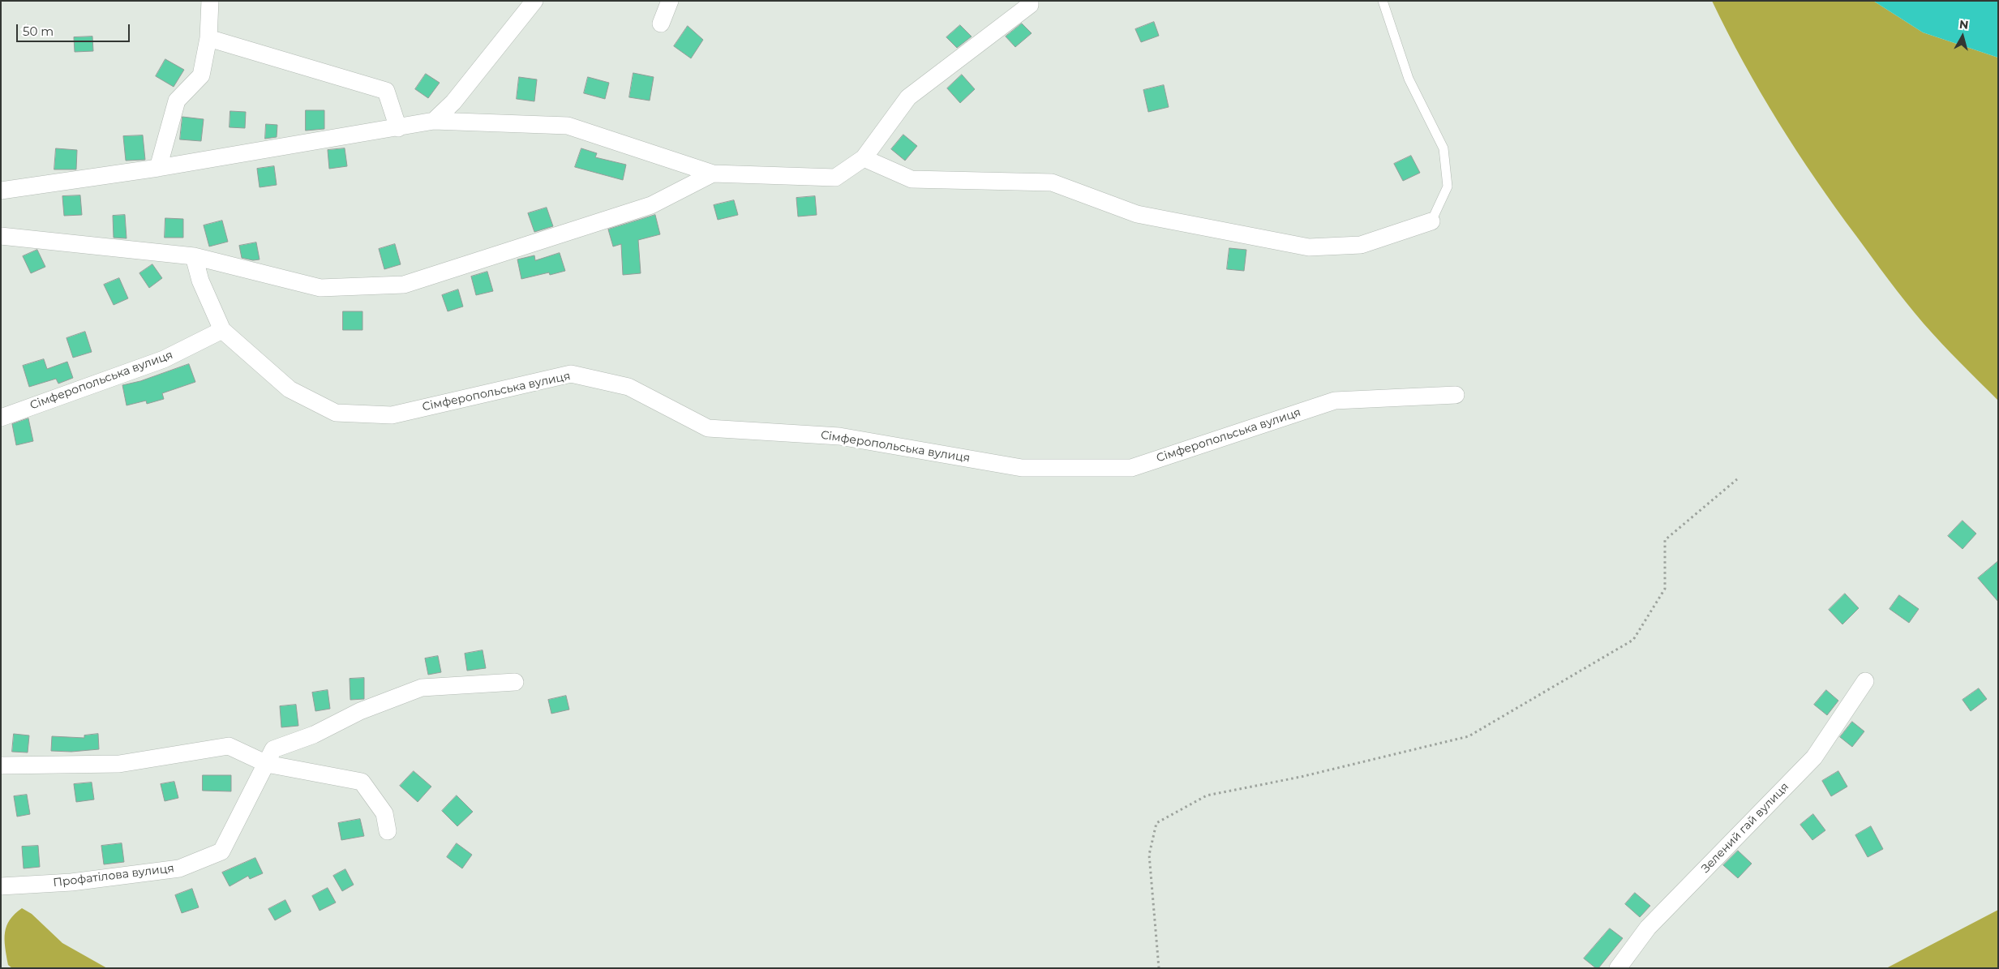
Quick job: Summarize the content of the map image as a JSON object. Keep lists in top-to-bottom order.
{
  "streets": {
    "street": ["Сімферопольська вулиця", "Зелений гай вулиця", "Профатілова вулиця"]
  },
  "scale_bar": "50 m",
  "north": "top"
}
